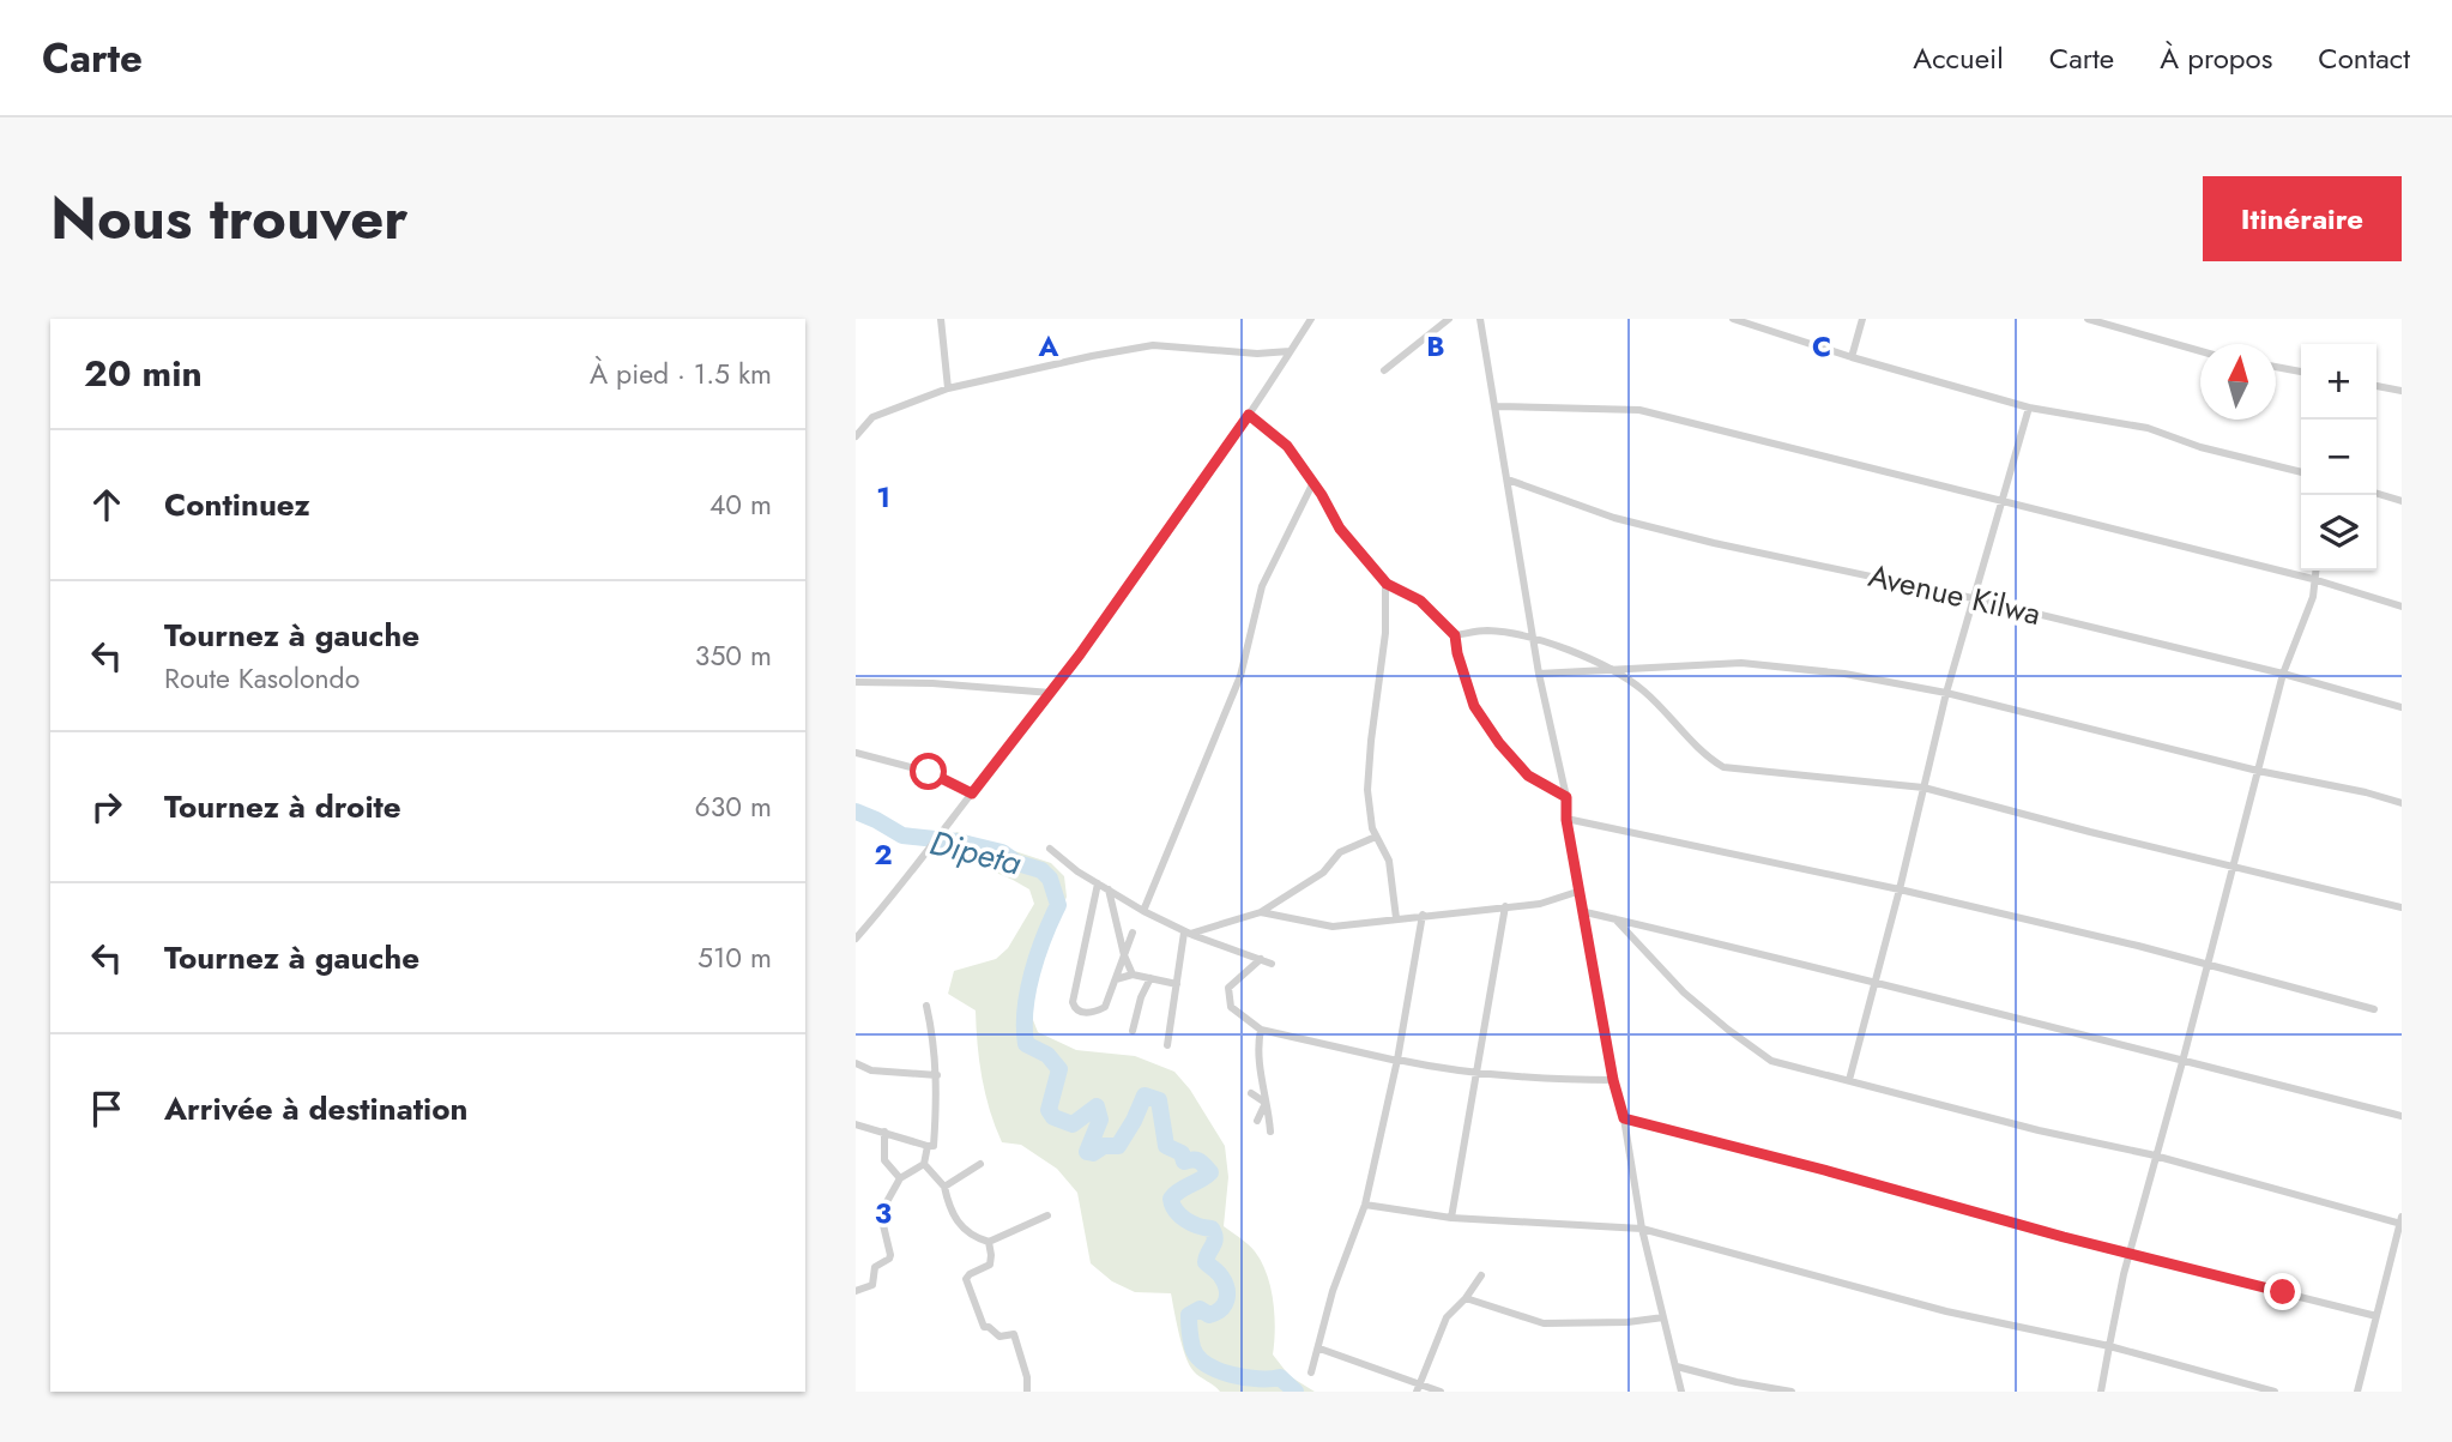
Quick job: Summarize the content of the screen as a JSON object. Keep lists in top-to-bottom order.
{
  "streets": {
    "street": ["Avenue Kilwa"]
  },
  "water": ["Dipeta"],
  "north": "top",
  "page": {
    "header": "Carte",
    "nav": [
      "Accueil",
      "Carte",
      "À propos",
      "Contact"
    ],
    "title": "Nous trouver",
    "buttons": "Itinéraire",
    "heading": ["20 min", "À pied · 1.5 km"],
    "map_buttons": ["+", "−"],
    "list": [
      ["Continuez", "40 m"],
      ["Tournez à gauche", "Route Kasolondo", "350 m"],
      ["Tournez à droite", "630 m"],
      ["Tournez à gauche", "510 m"],
      "Arrivée à destination"
    ]
  },
  "grid": {
    "columns": ["A", "B", "C"],
    "rows": ["1", "2", "3"]
  }
}
